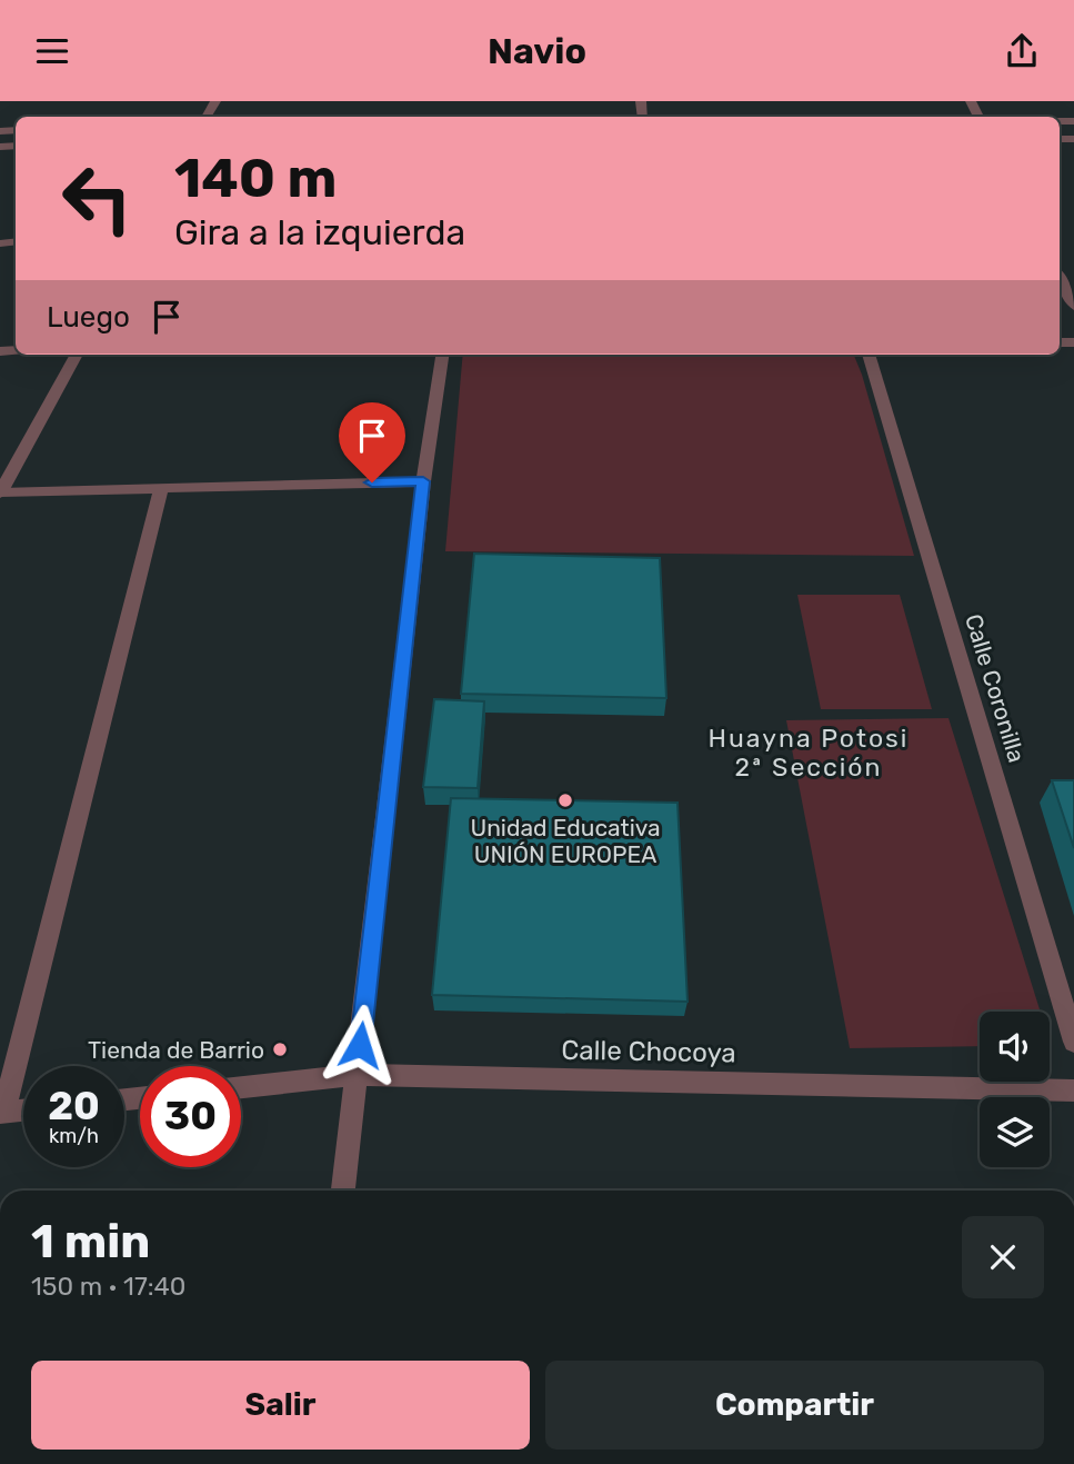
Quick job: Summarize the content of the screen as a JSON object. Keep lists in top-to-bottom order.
{
  "streets": {
    "street": ["Calle Coronilla", "Calle Chocoya"]
  },
  "districts": ["Huayna Potosi 2ª Sección"],
  "places": ["Unidad Educativa UNIÓN EUROPEA", "Tienda de Barrio"],
  "page": {
    "header": "Navio",
    "turn": ["140 m", "Gira a la izquierda"],
    "then": "Luego",
    "speed": "20 km/h",
    "limit": "30",
    "heading": ["1 min", "150 m · 17:40"],
    "buttons": ["Salir", "Compartir"]
  }
}
